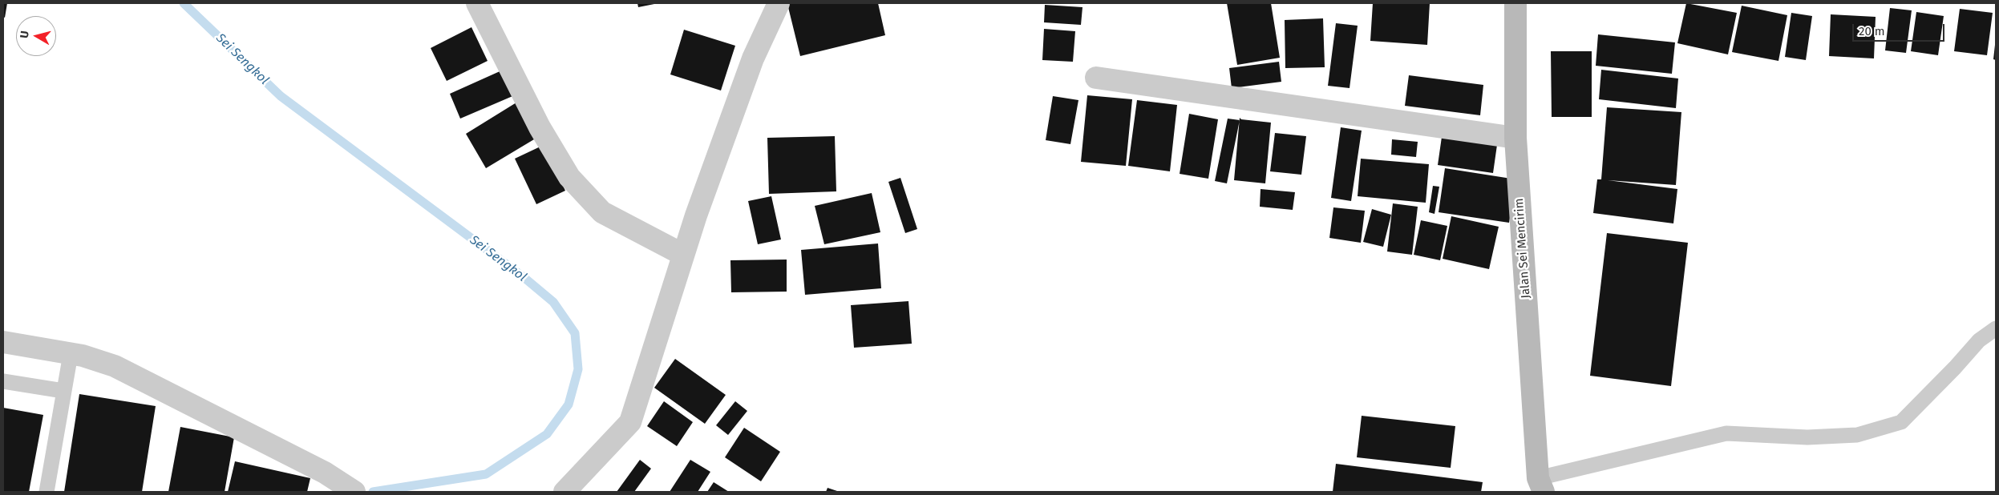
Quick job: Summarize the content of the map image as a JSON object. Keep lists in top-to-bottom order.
{
  "streets": {
    "street": ["Jalan Sei Mencirim"]
  },
  "water": ["Sei Sengkol"],
  "scale_bar": "20 m",
  "north": "left"
}
